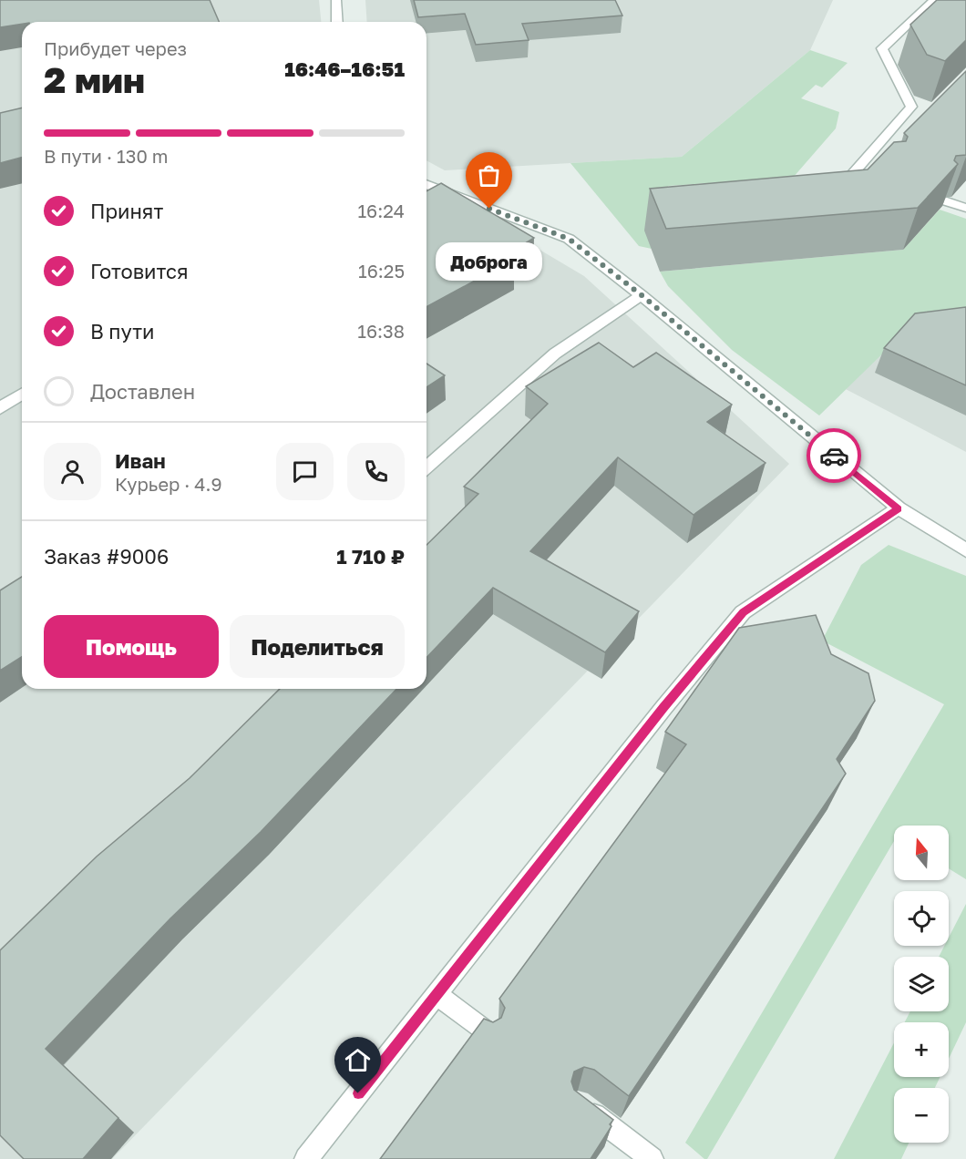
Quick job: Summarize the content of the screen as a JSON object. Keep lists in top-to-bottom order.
{
  "places": ["Доброга"],
  "north": "top",
  "page": {
    "heading": ["2 мин", "Прибудет через", "16:46–16:51"],
    "panel": [
      "Иван",
      "Курьер · 4.9",
      "Заказ #9006",
      "1 710 ₽"
    ],
    "bar": "В пути · 130 m",
    "list": [
      ["Принят", "16:24"],
      ["Готовится", "16:25"],
      ["В пути", "16:38"],
      "Доставлен"
    ],
    "bubble": "Доброга",
    "buttons": ["Помощь", "Поделиться"],
    "map_buttons": ["+", "−"]
  }
}
